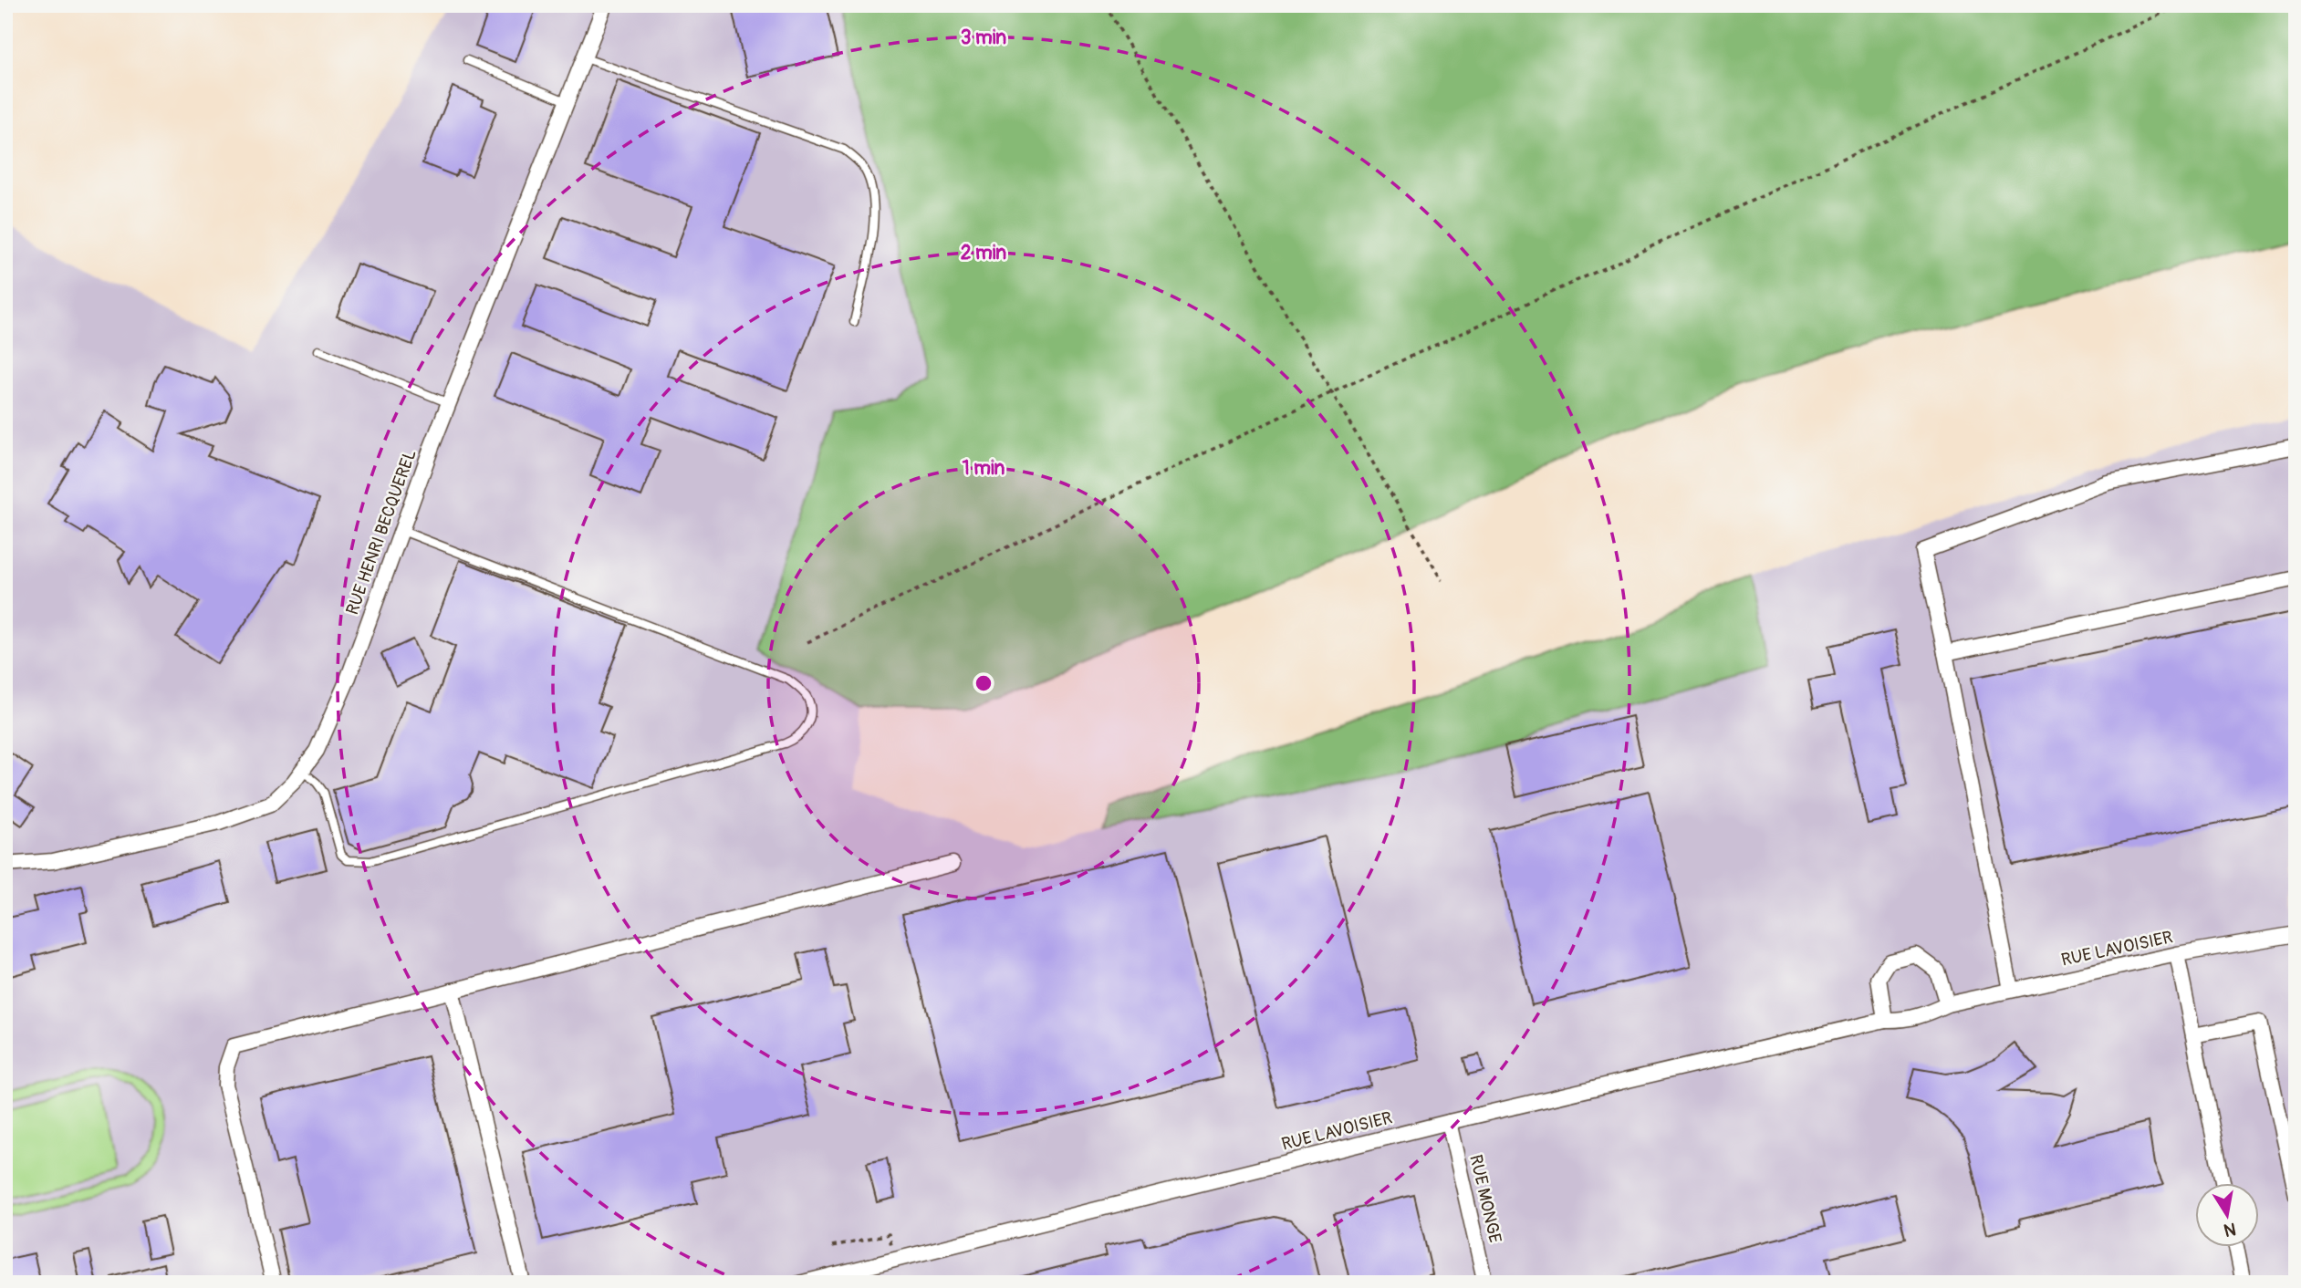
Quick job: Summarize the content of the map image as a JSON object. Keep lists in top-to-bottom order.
{
  "streets": {
    "street": ["RUE HENRI BECQUEREL", "RUE LAVOISIER", "RUE MONGE"]
  },
  "crossings": [
    ["RUE LAVOISIER", "RUE MONGE"]
  ],
  "north": "bottom",
  "rings": ["3 min", "2 min", "1 min"]
}
